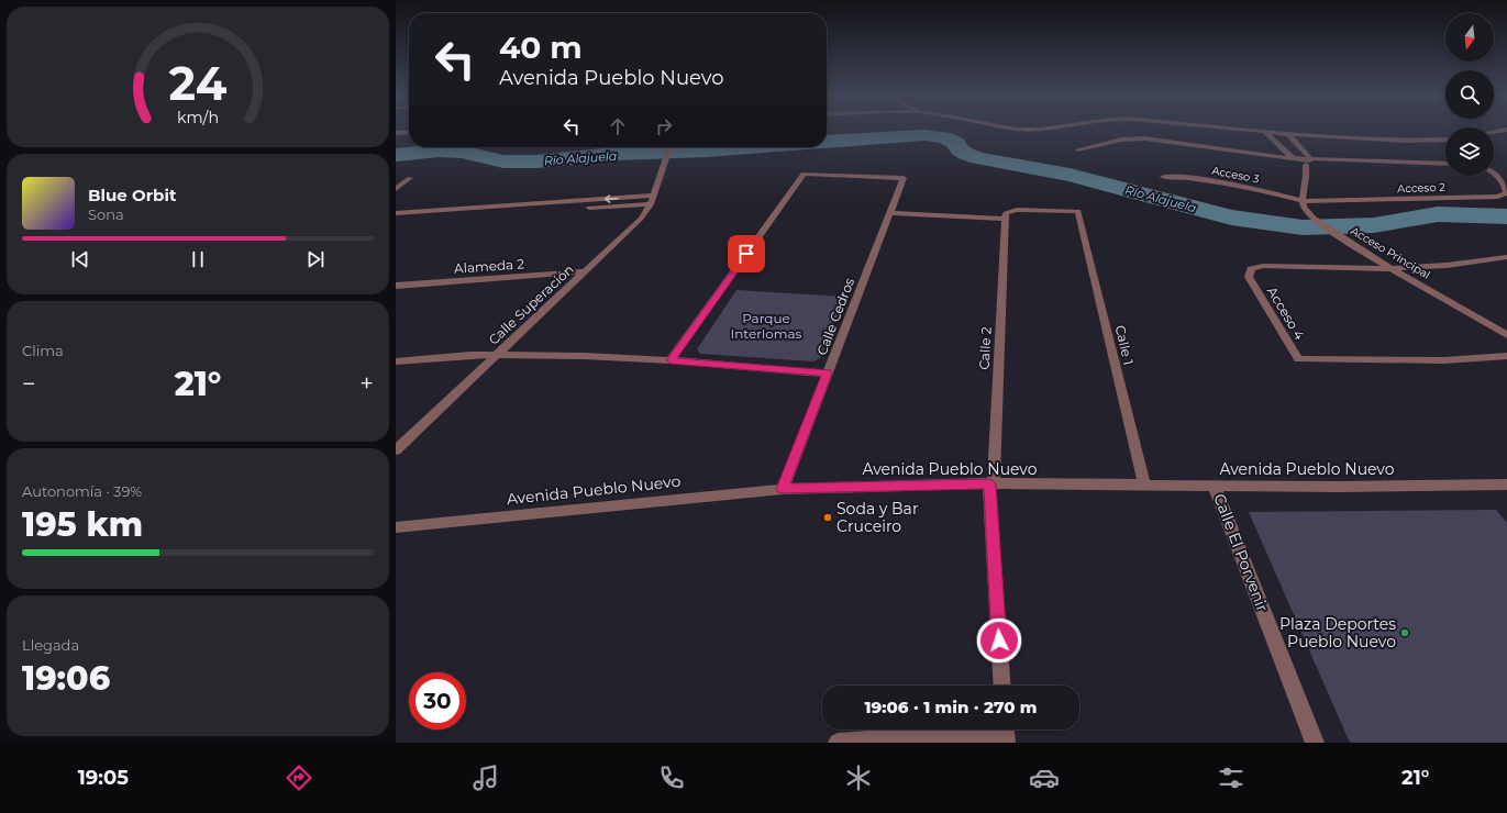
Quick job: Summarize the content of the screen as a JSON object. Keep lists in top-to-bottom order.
{
  "streets": {
    "street": [
      "Acceso 3",
      "Acceso 2",
      "Acceso Principal",
      "Alameda 2",
      "Calle Superación",
      "Acceso 4",
      "Calle Cedros",
      "Calle 1",
      "Calle 2",
      "Avenida Pueblo Nuevo",
      "Calle El Porvenir"
    ]
  },
  "crossings": [
    ["Acceso 3", "Acceso 2"],
    ["Acceso 3", "Acceso Principal"],
    ["Acceso 2", "Acceso Principal"],
    ["Acceso Principal", "Acceso 4"],
    ["Alameda 2", "Calle Superación"],
    ["Calle Cedros", "Avenida Pueblo Nuevo"],
    ["Calle 1", "Calle 2"],
    ["Calle 1", "Avenida Pueblo Nuevo"],
    ["Calle 2", "Avenida Pueblo Nuevo"],
    ["Avenida Pueblo Nuevo", "Calle El Porvenir"]
  ],
  "water": ["Río Alajuela"],
  "parks": ["Parque Interlomas"],
  "places": ["Soda y Bar Cruceiro", "Plaza Deportes Pueblo Nuevo"],
  "north": "bottom",
  "page": {
    "turn": ["40 m", "Avenida Pueblo Nuevo"],
    "song": ["Blue Orbit", "Sona"],
    "tile": [
      "Clima",
      ["Autonomía · 39%", "195 km"],
      ["Llegada", "19:06"]
    ],
    "heat": ["−", "21°", "+"],
    "limit": "30",
    "trip": "19:06 · 1 min · 270 m",
    "tabs": ["19:05", "21°"],
    "gauge": ["24", "km/h"]
  }
}
